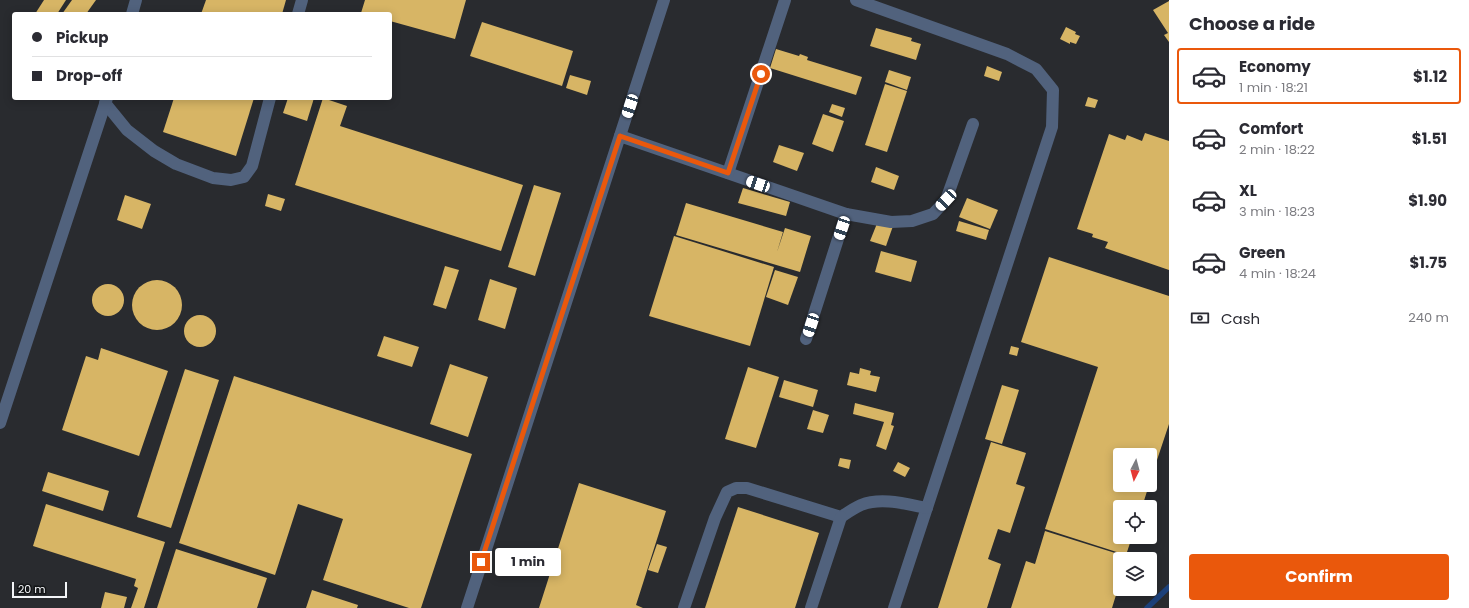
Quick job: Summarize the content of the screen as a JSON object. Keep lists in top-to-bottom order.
{
  "scale_bar": "20 m",
  "north": "bottom",
  "page": {
    "heading": "Choose a ride",
    "banner": ["Pickup", "Drop-off"],
    "list": [
      {
        "name": "Economy",
        "note": "1 min · 18:21",
        "value": "$1.12"
      },
      {
        "name": "Comfort",
        "note": "2 min · 18:22",
        "value": "$1.51"
      },
      {
        "name": "XL",
        "note": "3 min · 18:23",
        "value": "$1.90"
      },
      {
        "name": "Green",
        "note": "4 min · 18:24",
        "value": "$1.75"
      }
    ],
    "pay": ["Cash", "240 m"],
    "buttons": "Confirm",
    "bubble": "1 min",
    "scale": "20 m"
  }
}
